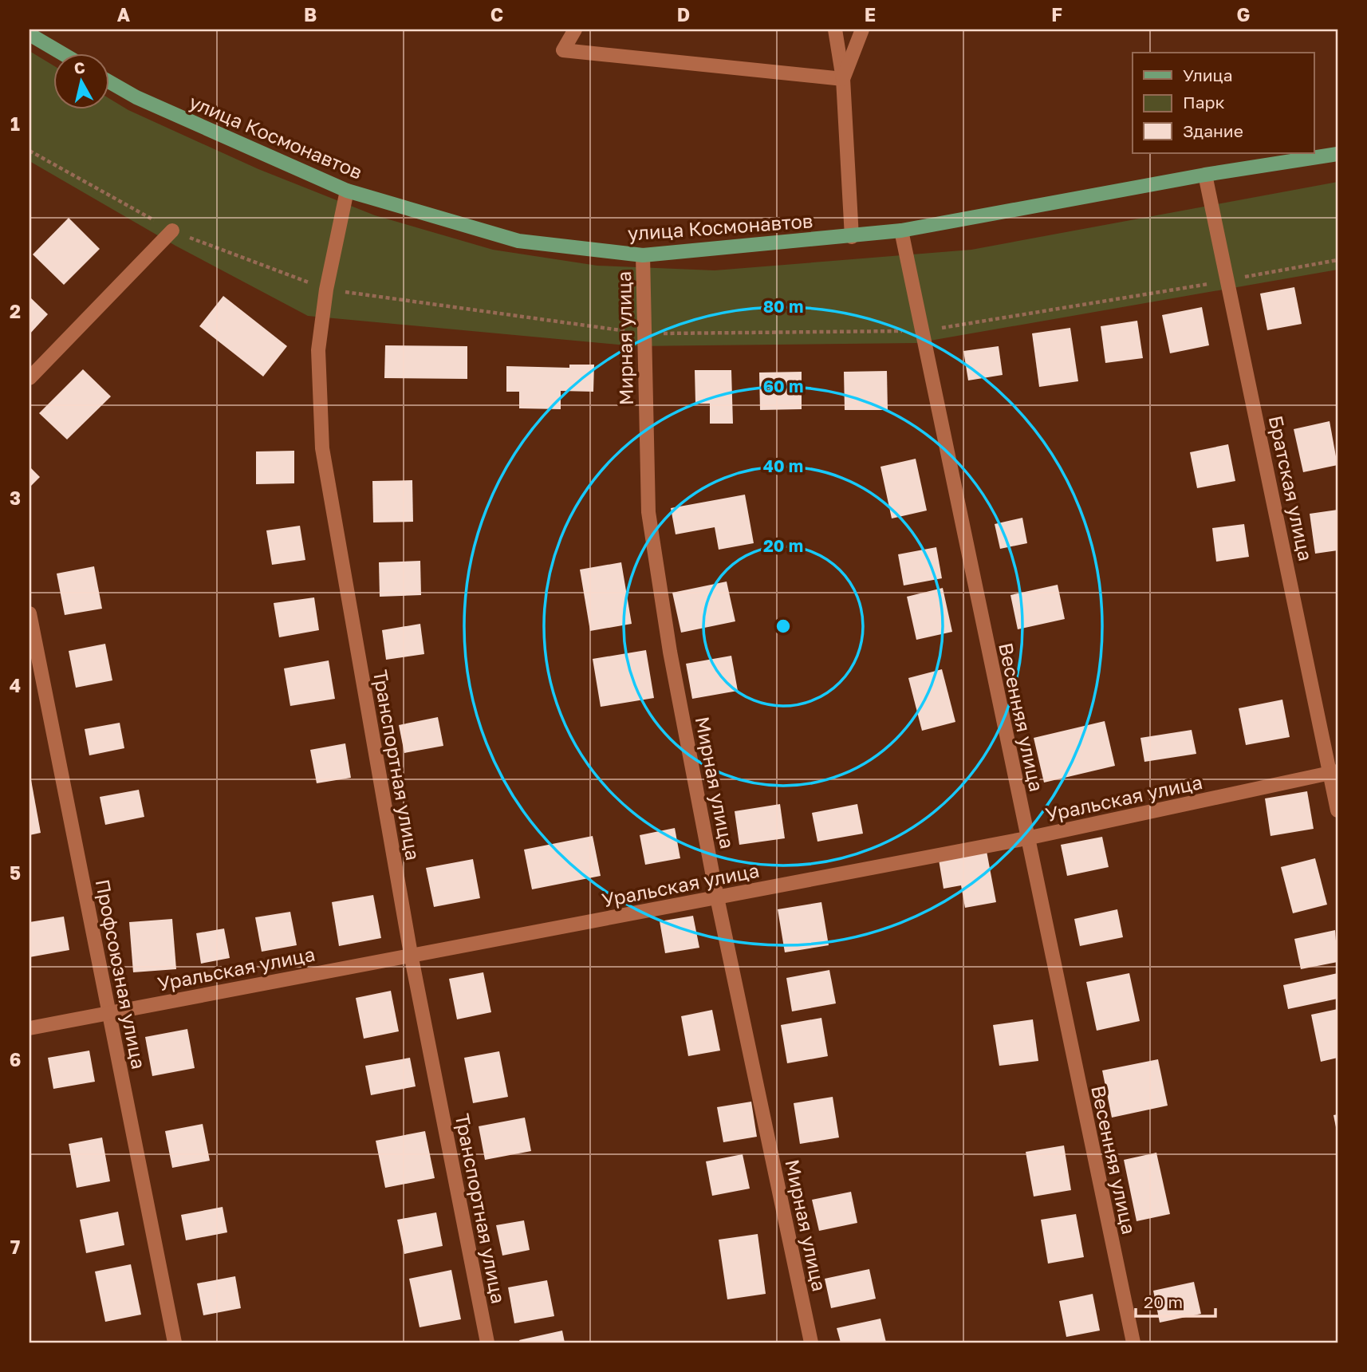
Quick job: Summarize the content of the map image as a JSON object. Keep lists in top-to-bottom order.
{
  "streets": {
    "main road": ["улица Космонавтов"],
    "street": [
      "Мирная улица",
      "Братская улица",
      "Весенняя улица",
      "Транспортная улица",
      "Уральская улица",
      "Профсоюзная улица"
    ]
  },
  "crossings": [
    ["улица Космонавтов", "Мирная улица"],
    ["улица Космонавтов", "Братская улица"],
    ["улица Космонавтов", "Весенняя улица"],
    ["улица Космонавтов", "Транспортная улица"],
    ["Мирная улица", "Уральская улица"],
    ["Братская улица", "Уральская улица"],
    ["Весенняя улица", "Уральская улица"],
    ["Транспортная улица", "Уральская улица"],
    ["Уральская улица", "Профсоюзная улица"]
  ],
  "legend": ["Улица", "Парк", "Здание"],
  "scale_bar": "20 m",
  "north": "top",
  "grid": {
    "columns": [
      "A",
      "B",
      "C",
      "D",
      "E",
      "F",
      "G"
    ],
    "rows": [
      "1",
      "2",
      "3",
      "4",
      "5",
      "6",
      "7"
    ]
  },
  "rings": [
    "80 m",
    "60 m",
    "40 m",
    "20 m"
  ]
}
